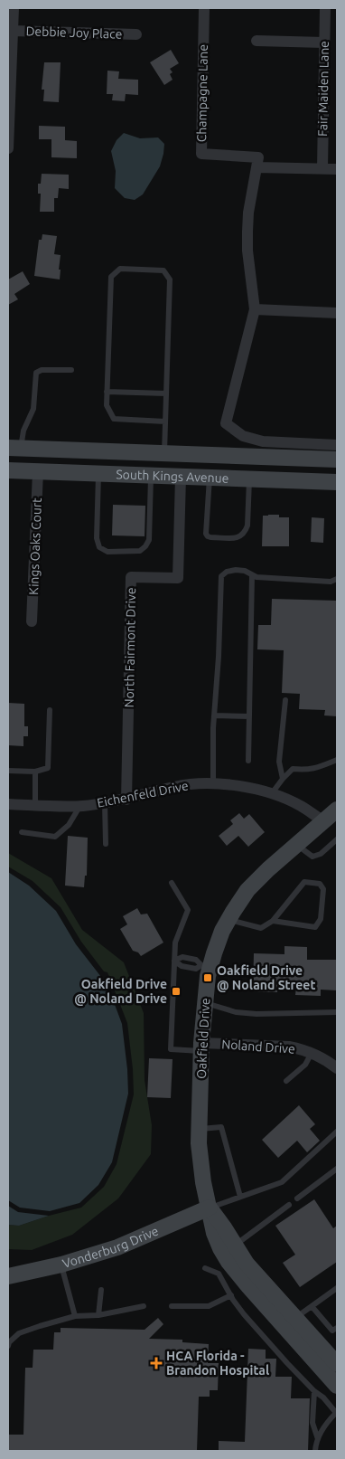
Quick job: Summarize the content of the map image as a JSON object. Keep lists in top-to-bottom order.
{
  "streets": {
    "street": [
      "Debbie Joy Place",
      "Fair Maiden Lane",
      "Champagne Lane",
      "South Kings Avenue",
      "Kings Oaks Court",
      "North Fairmont Drive",
      "Eichenfeld Drive",
      "Oakfield Drive",
      "Noland Drive",
      "Vonderburg Drive"
    ]
  },
  "crossings": [
    ["South Kings Avenue", "Kings Oaks Court"],
    ["South Kings Avenue", "North Fairmont Drive"],
    ["North Fairmont Drive", "Eichenfeld Drive"],
    ["Eichenfeld Drive", "Oakfield Drive"],
    ["Oakfield Drive", "Noland Drive"],
    ["Oakfield Drive", "Vonderburg Drive"]
  ],
  "places": {
    "transit": ["Oakfield Drive @ Noland Street", "Oakfield Drive @ Noland Drive"],
    "health": ["HCA Florida - Brandon Hospital"]
  }
}
